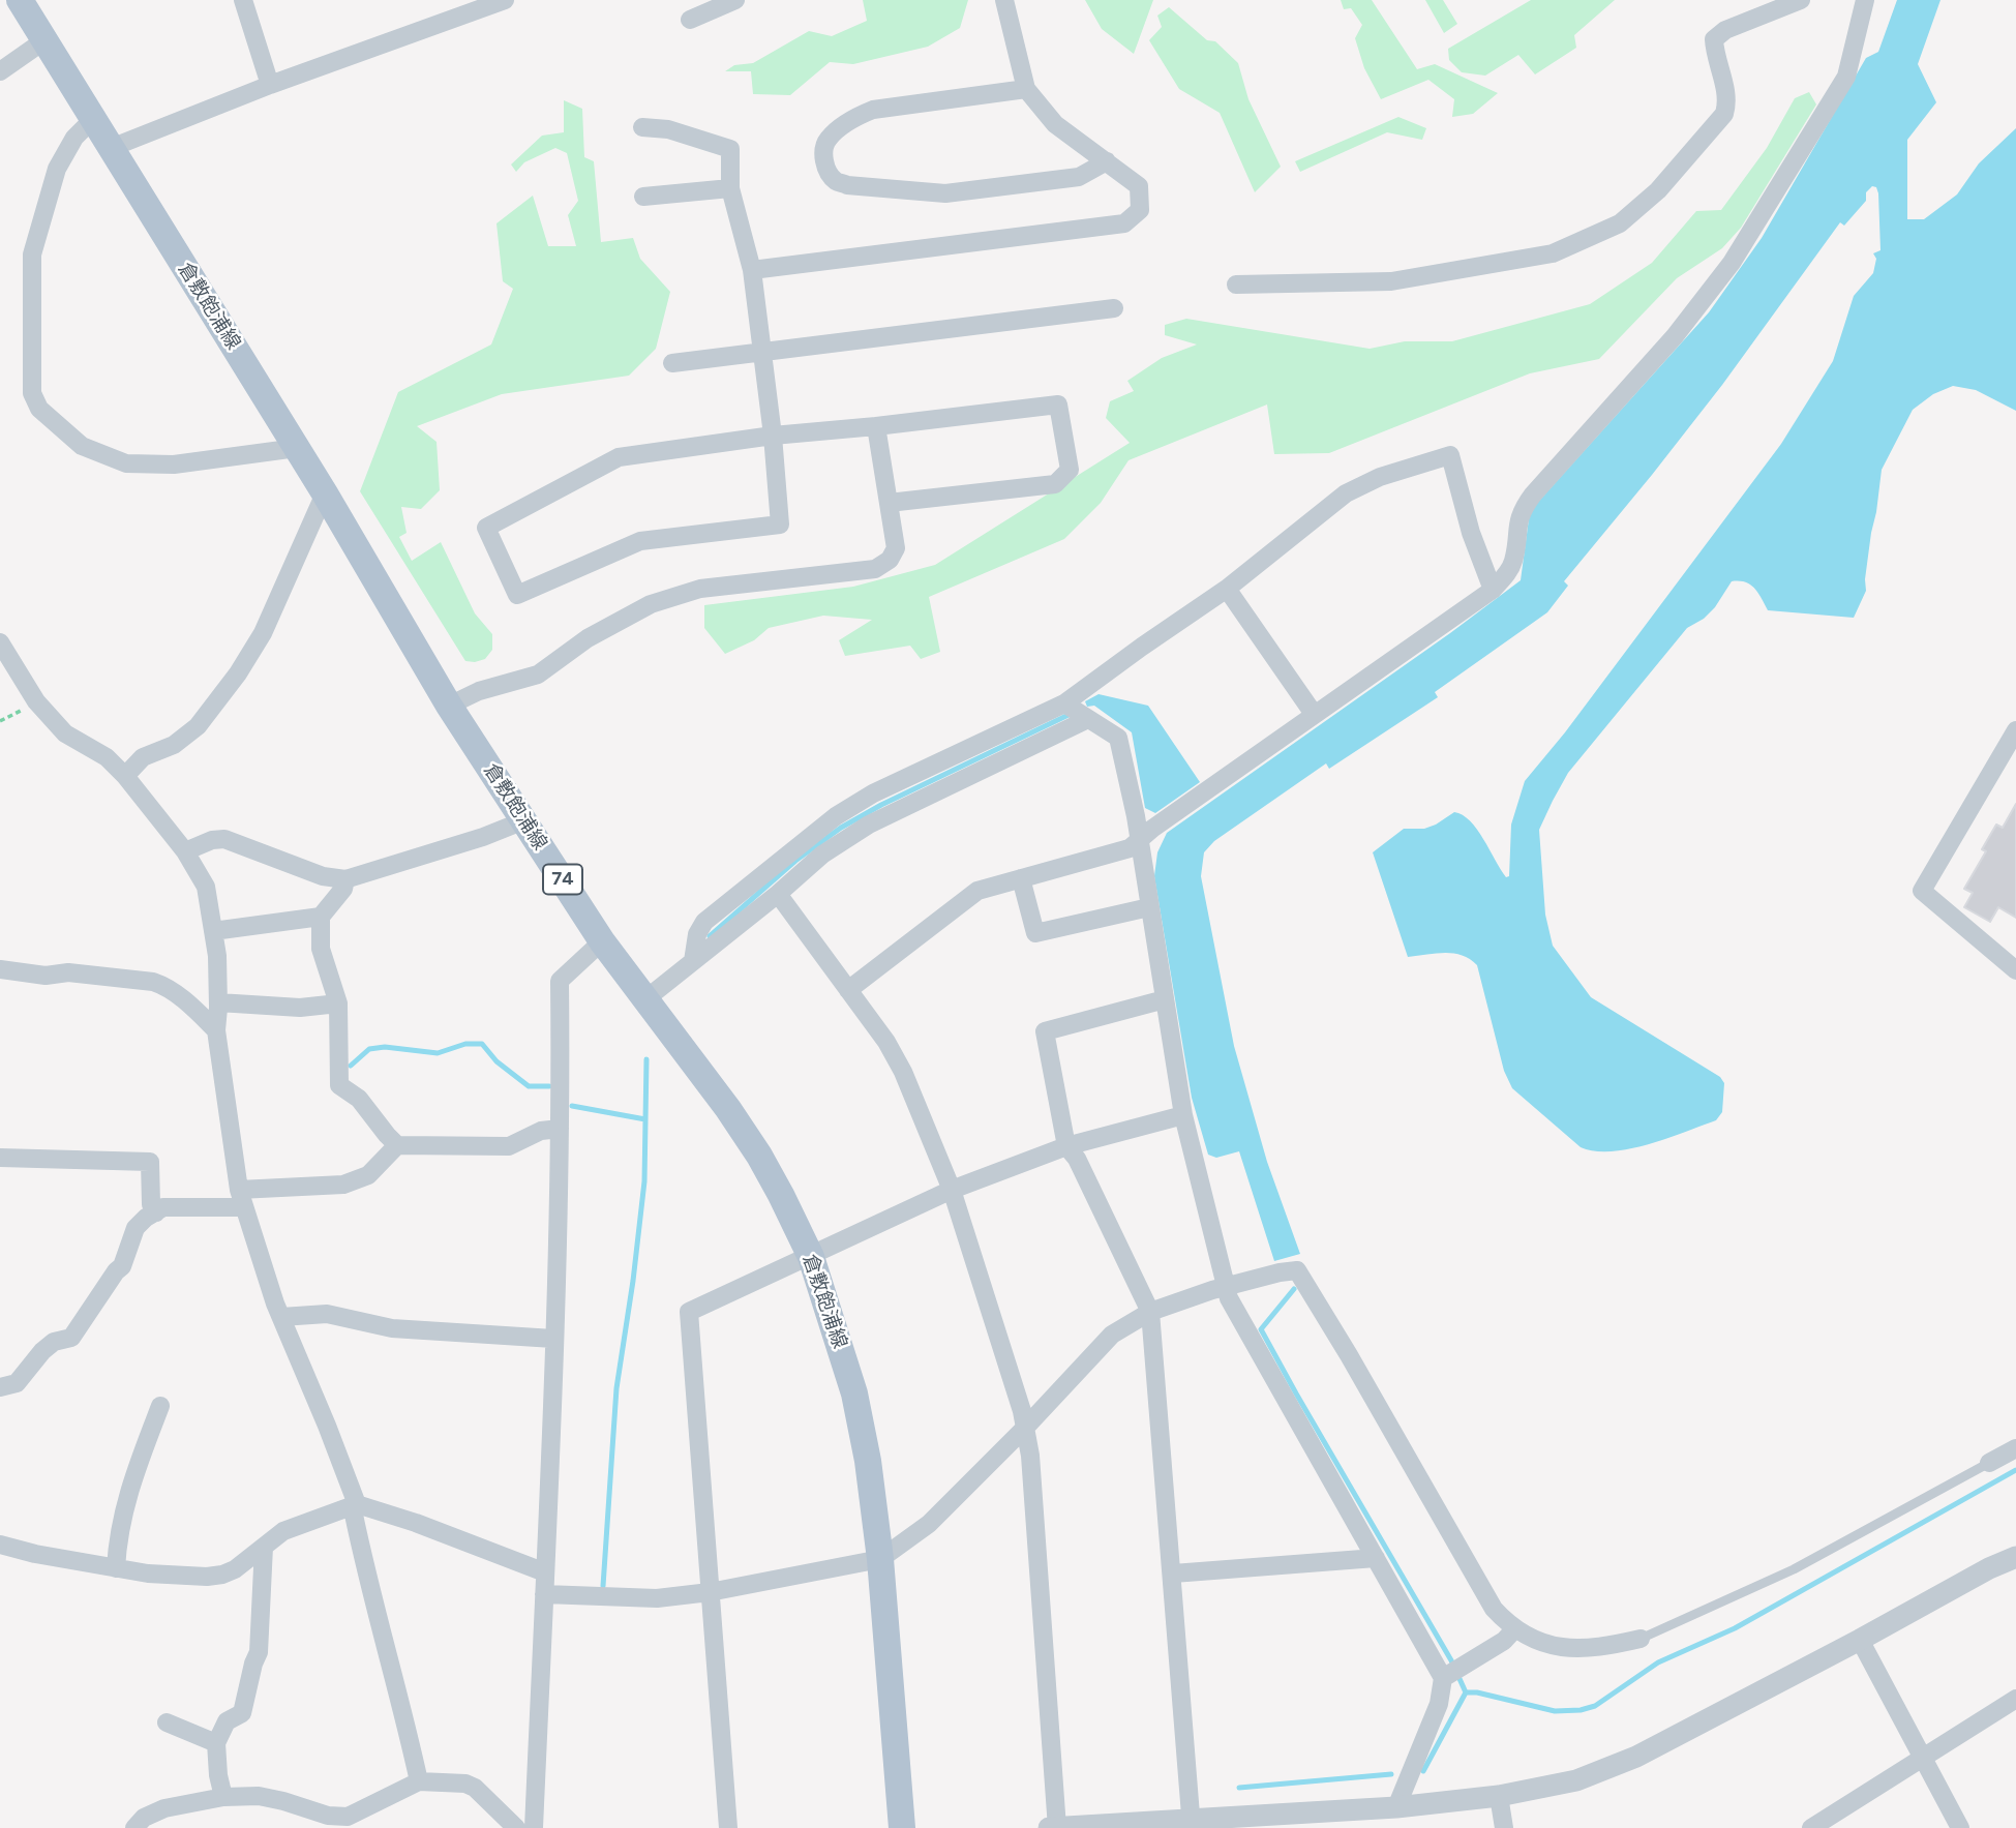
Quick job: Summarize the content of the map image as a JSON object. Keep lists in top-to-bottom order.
{
  "streets": {
    "main road": ["倉敷飽浦線", "74"]
  }
}
